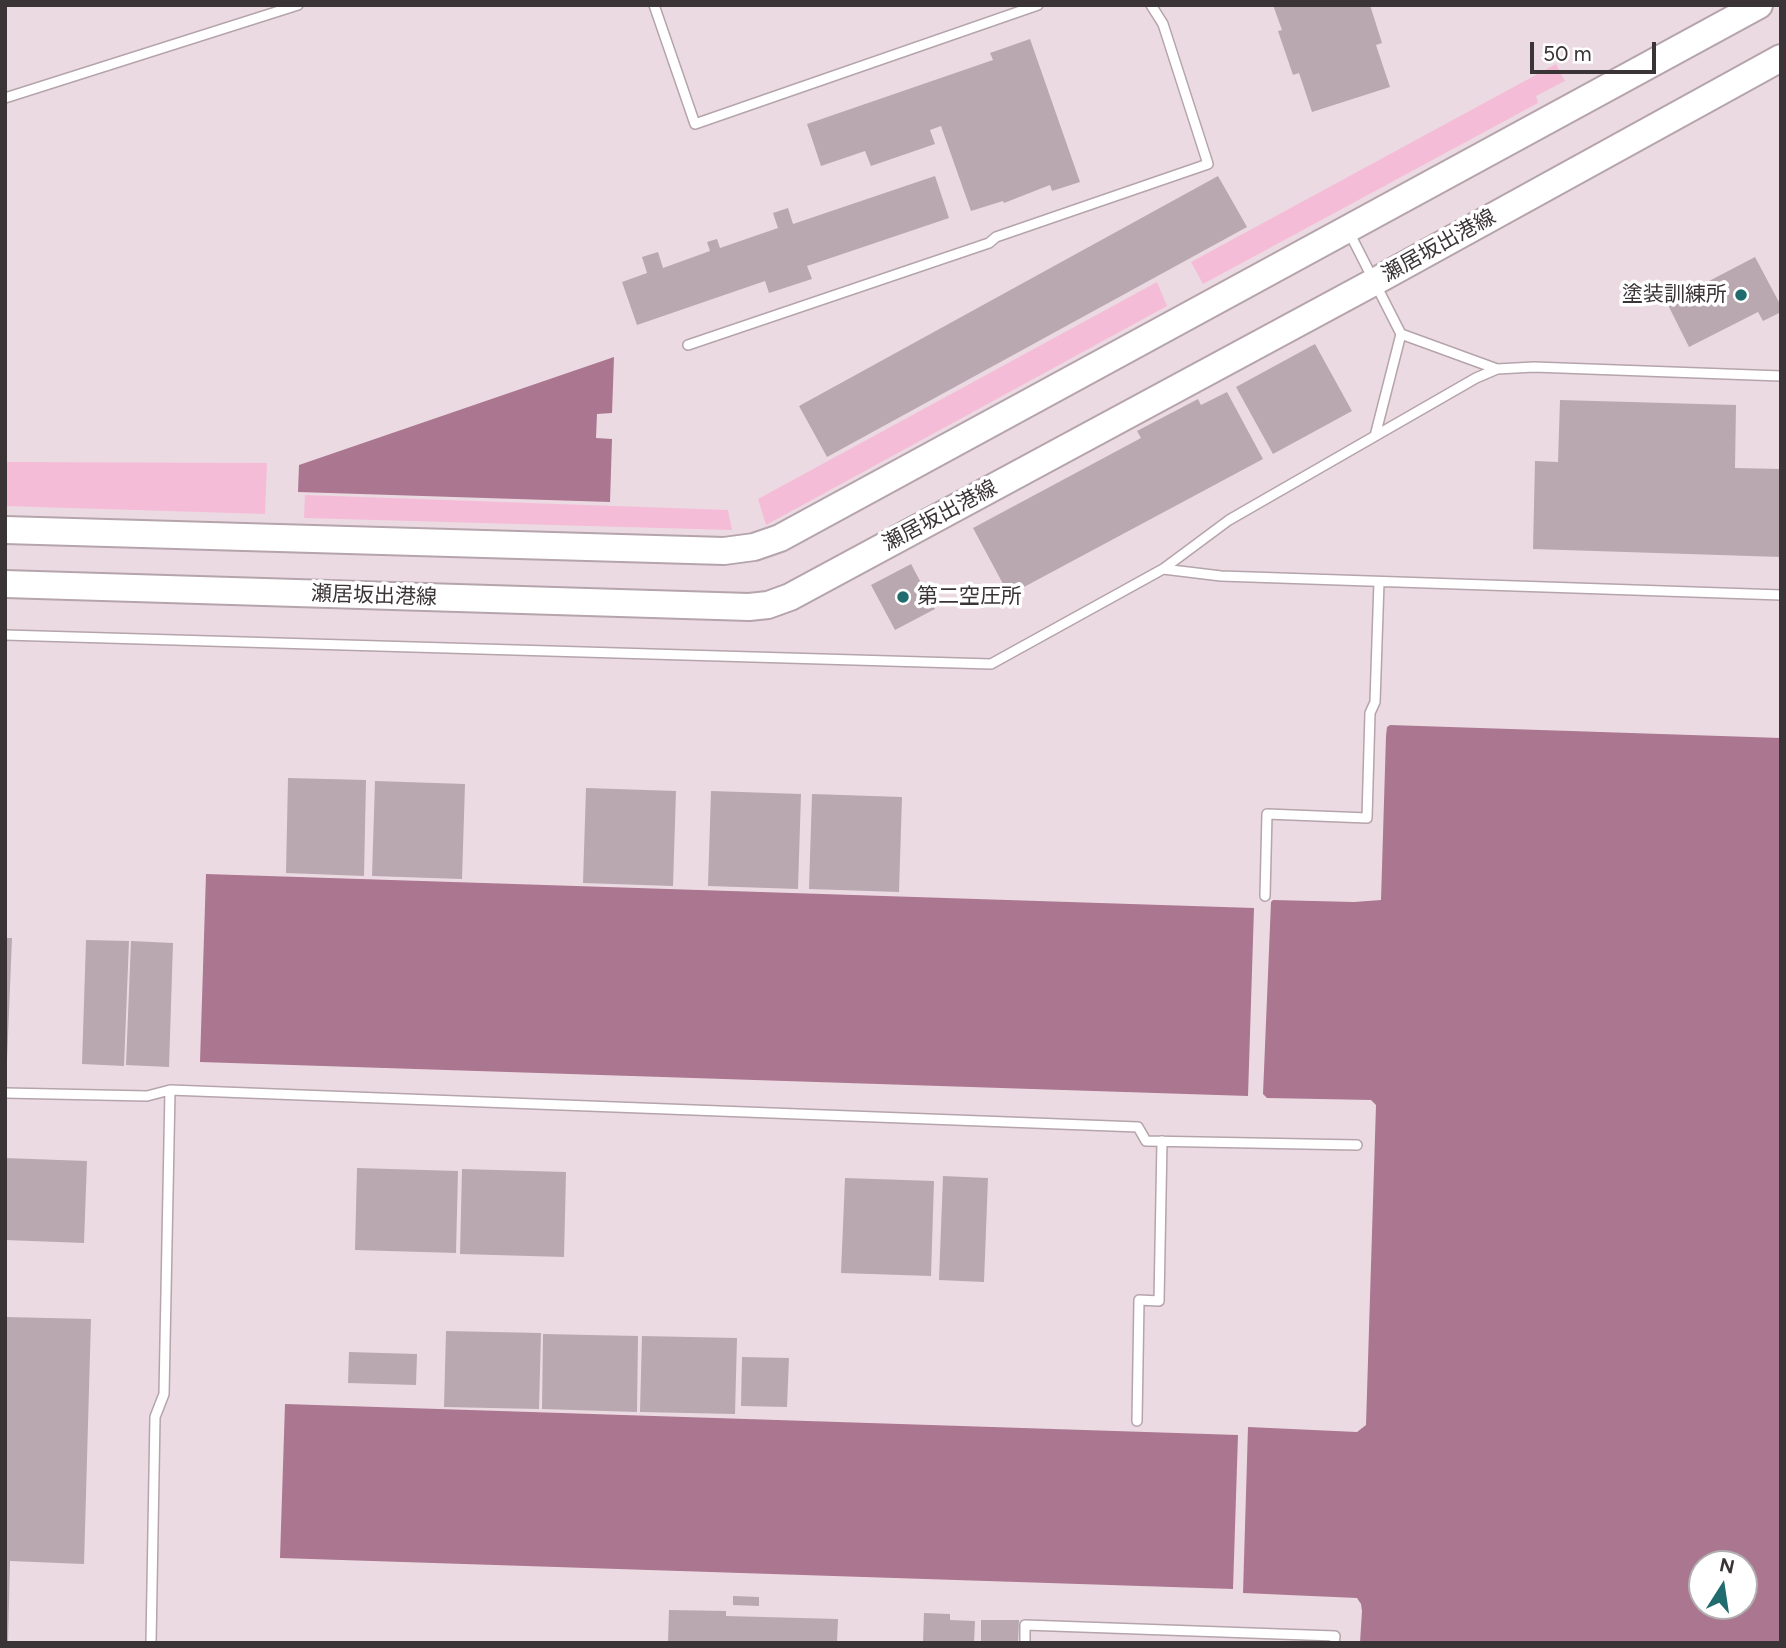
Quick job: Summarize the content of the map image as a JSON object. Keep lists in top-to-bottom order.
{
  "streets": {
    "main road": ["瀬居坂出港線"]
  },
  "places": ["塗装訓練所", "第二空圧所"],
  "scale_bar": "50 m",
  "north": "top"
}
